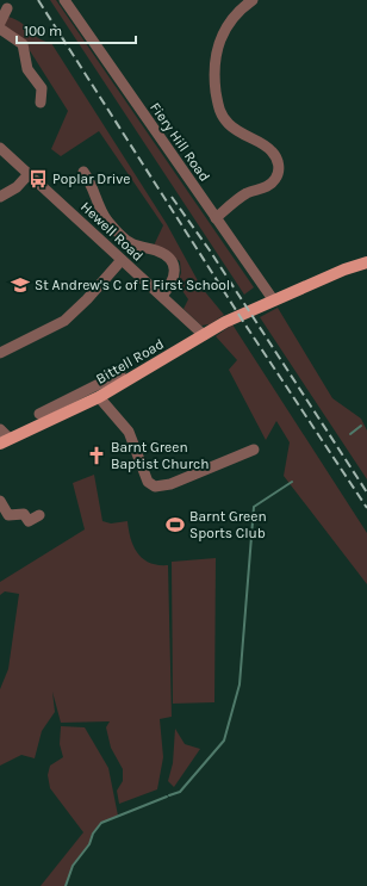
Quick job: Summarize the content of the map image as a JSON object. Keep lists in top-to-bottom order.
{
  "streets": {
    "main road": ["Bittell Road"],
    "street": ["Fiery Hill Road", "Hewell Road"]
  },
  "crossings": [
    ["Fiery Hill Road", "Bittell Road"],
    ["Hewell Road", "Bittell Road"]
  ],
  "places": {
    "bus stop": ["Poplar Drive"],
    "school or university": ["St Andrew's C of E First School"],
    "church": ["Barnt Green Baptist Church"],
    "sports": ["Barnt Green Sports Club"]
  },
  "scale_bar": "100 m"
}
